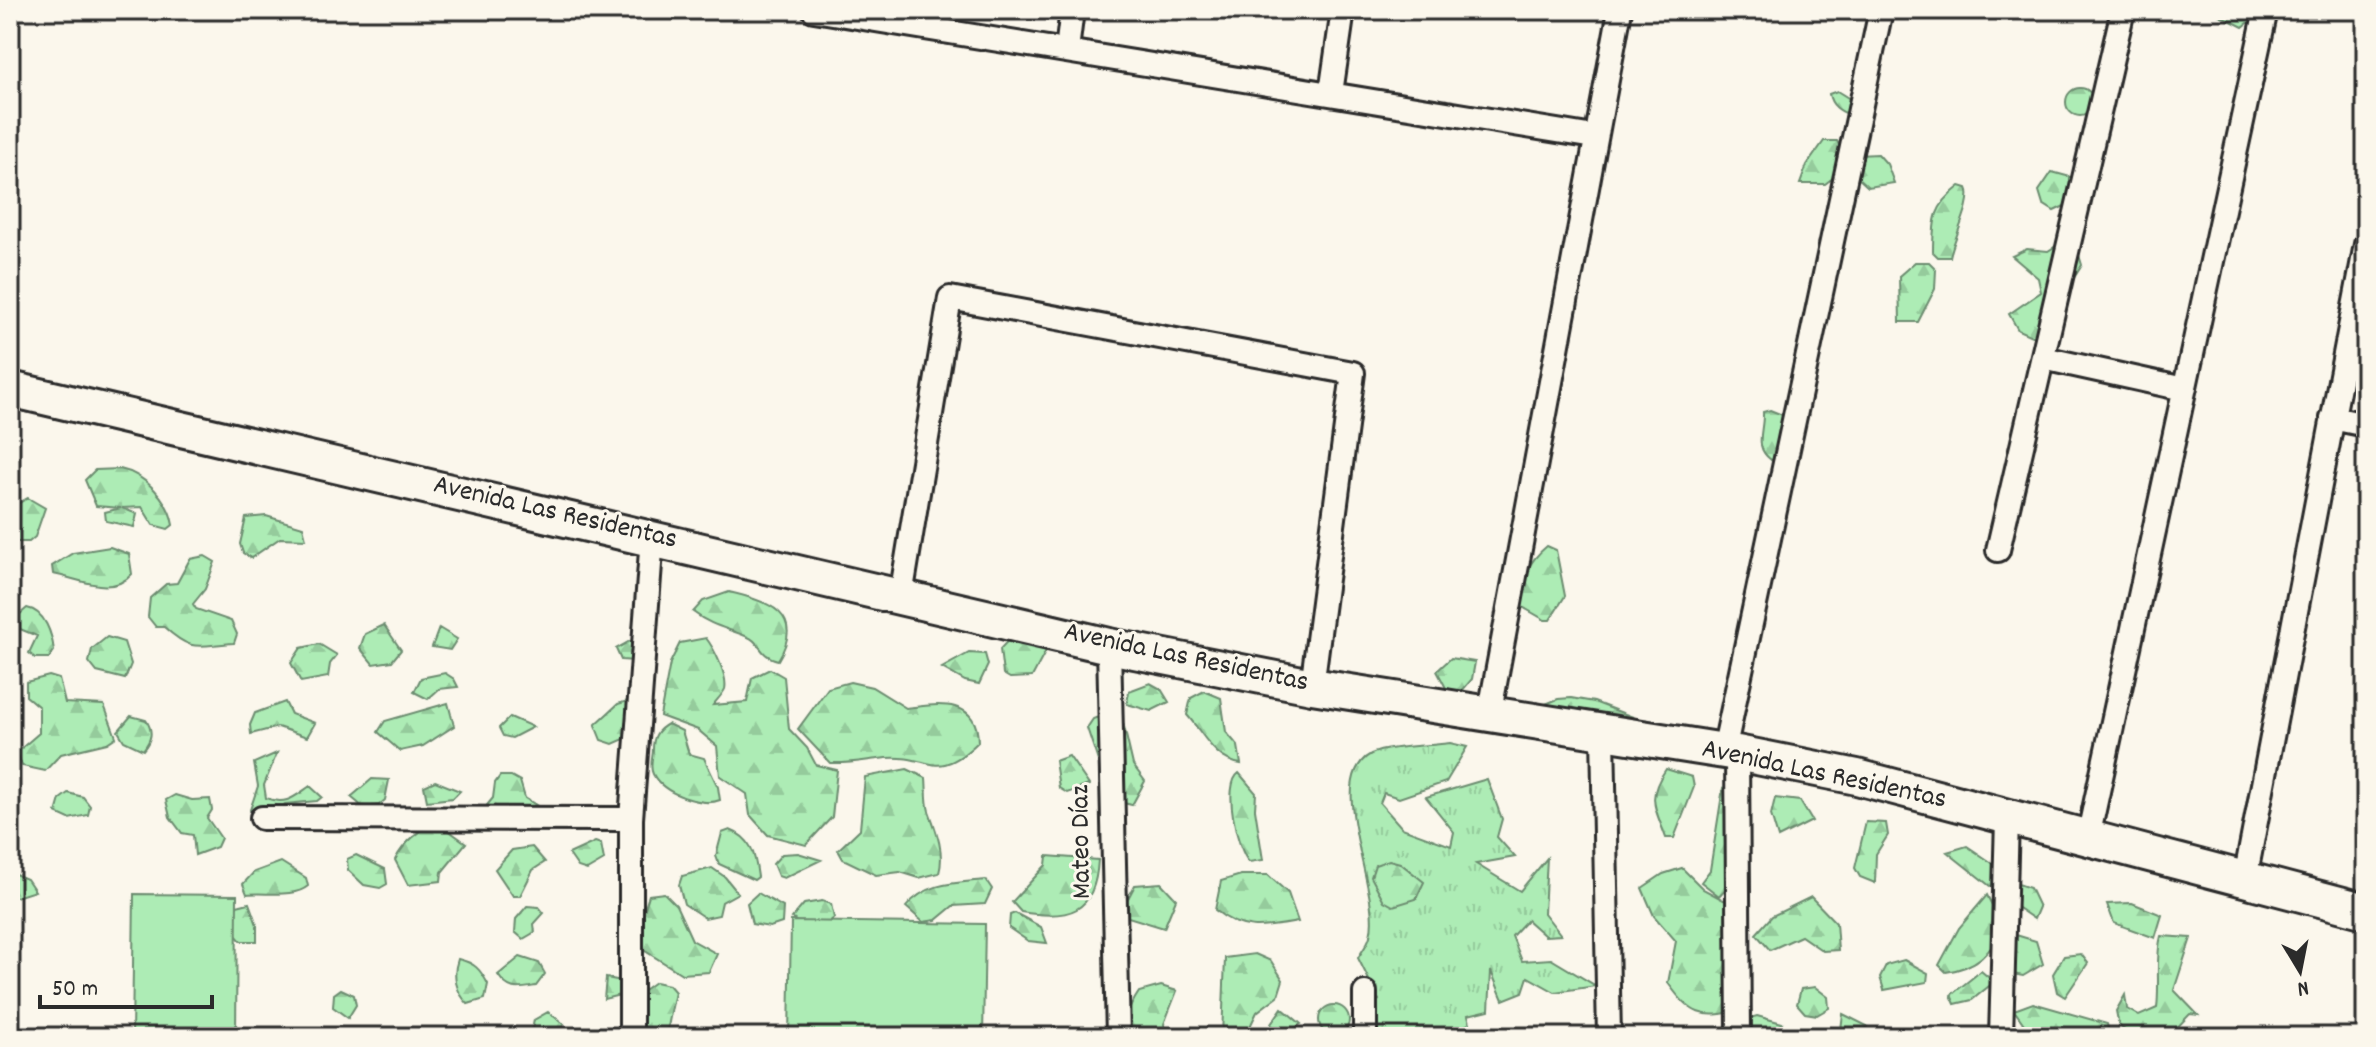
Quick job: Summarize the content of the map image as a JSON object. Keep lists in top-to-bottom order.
{
  "streets": {
    "main road": ["Avenida Las Residentas"],
    "street": ["Mateo Díaz"]
  },
  "crossings": [
    ["Avenida Las Residentas", "Mateo Díaz"]
  ],
  "scale_bar": "50 m",
  "north": "bottom"
}
